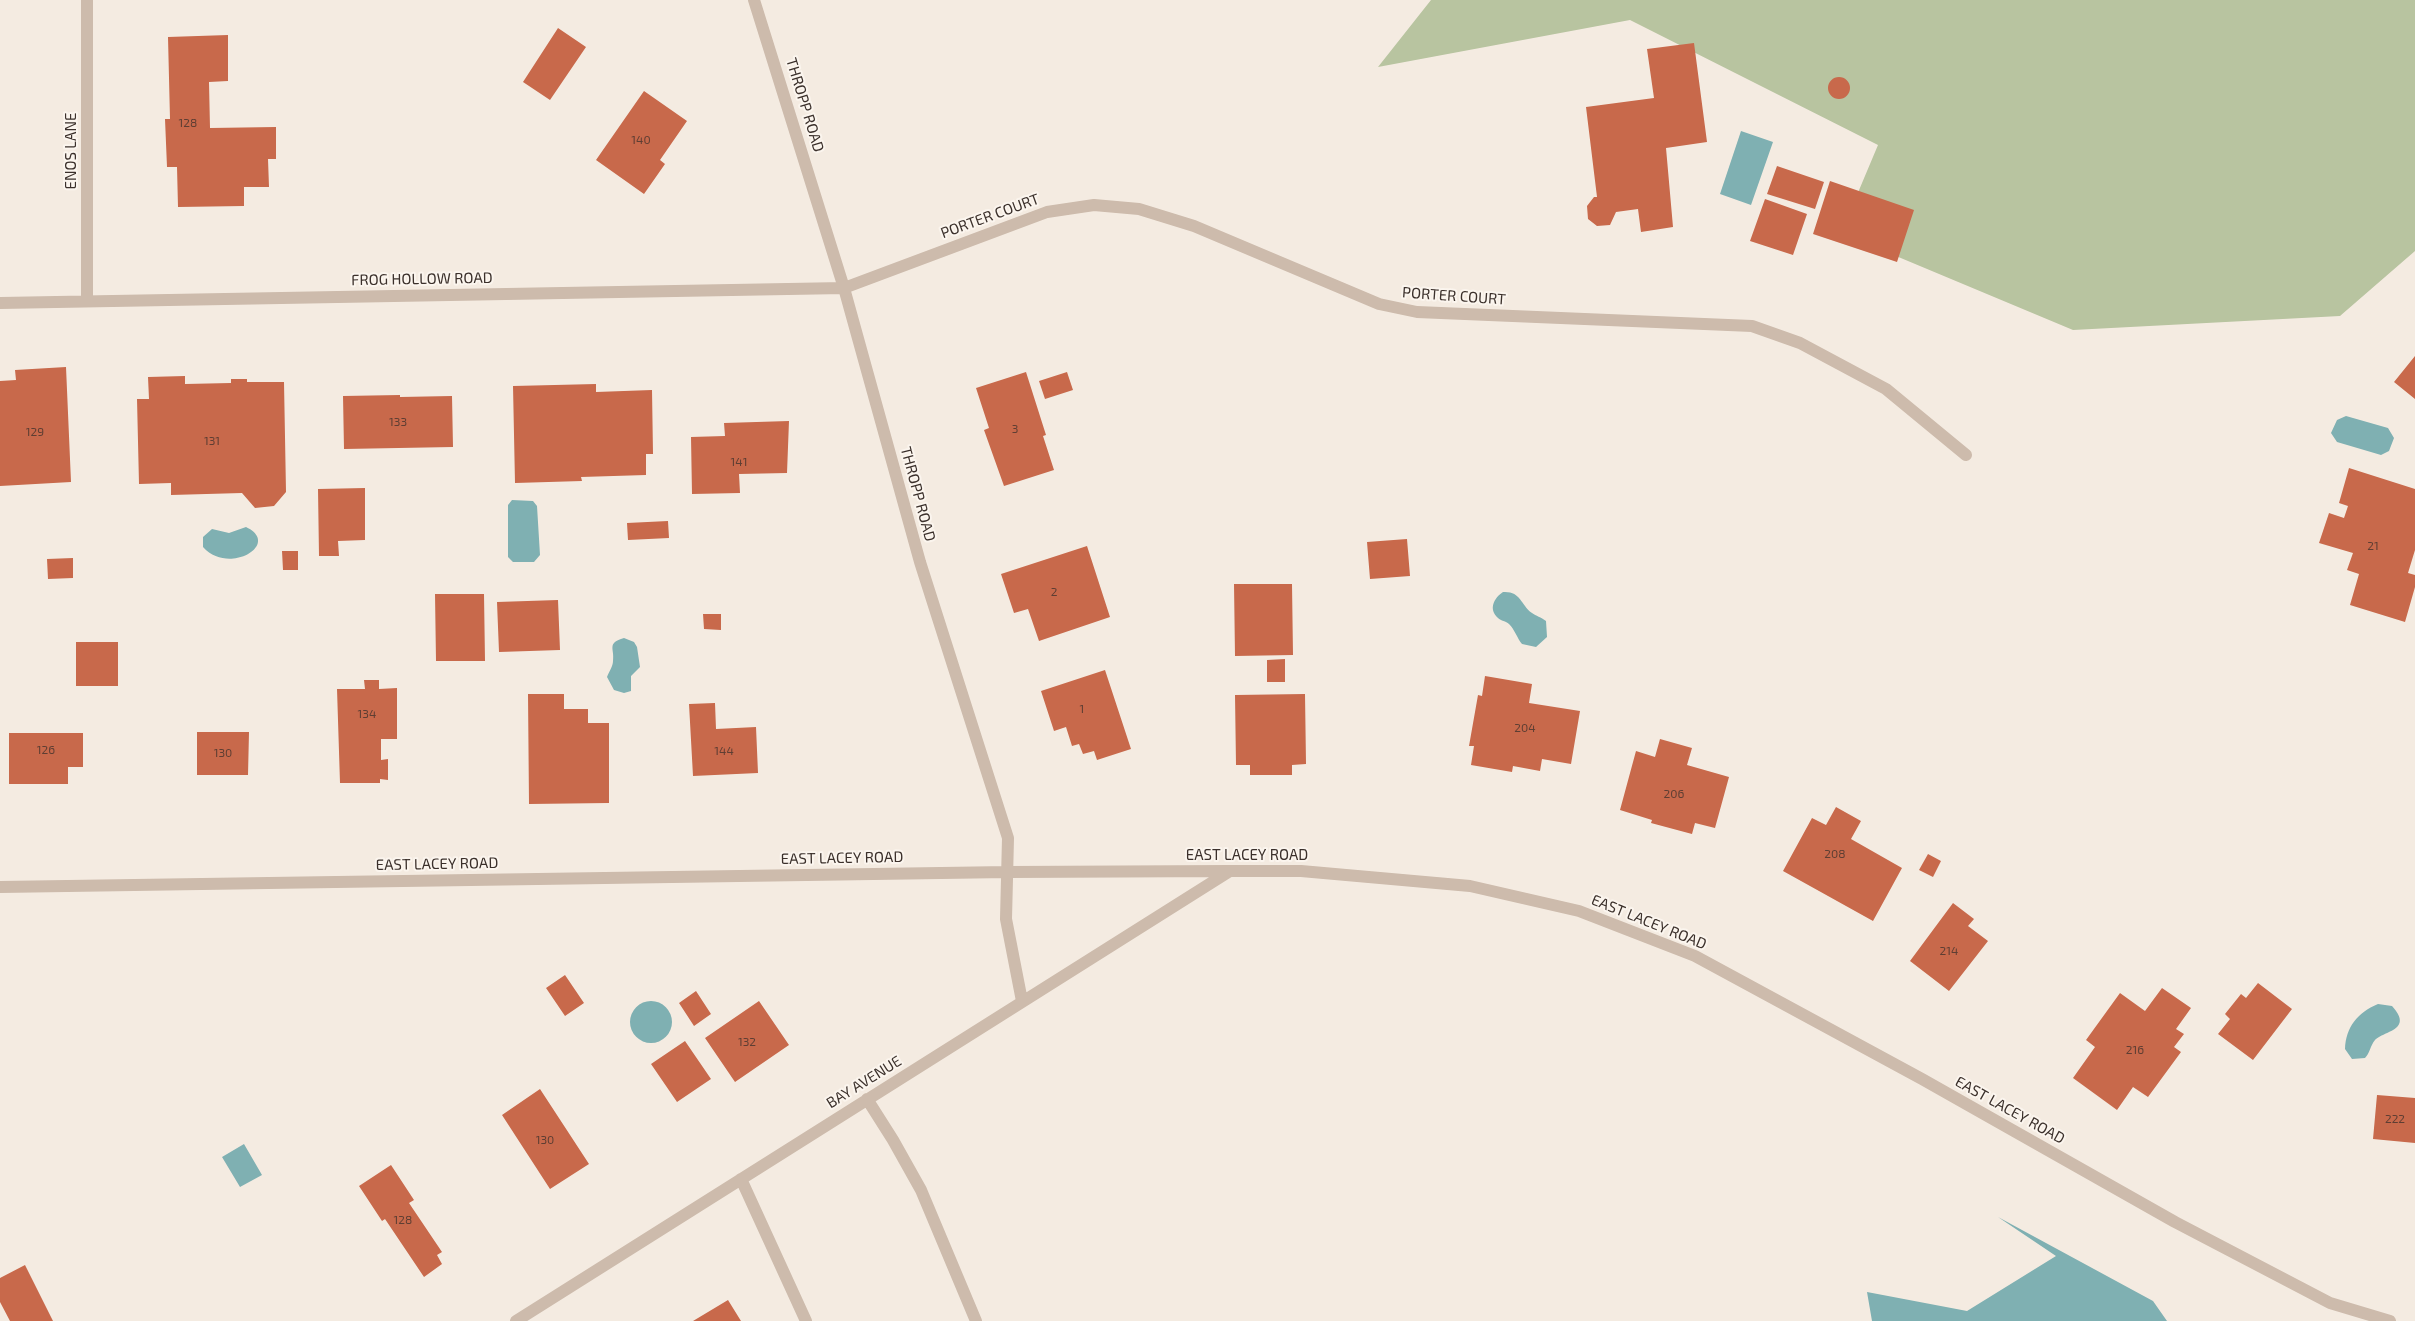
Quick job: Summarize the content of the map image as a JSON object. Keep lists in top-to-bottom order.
{
  "streets": {
    "street": [
      "THROPP ROAD",
      "ENOS LANE",
      "PORTER COURT",
      "FROG HOLLOW ROAD",
      "EAST LACEY ROAD",
      "BAY AVENUE"
    ]
  },
  "crossings": [
    ["THROPP ROAD", "PORTER COURT"],
    ["THROPP ROAD", "FROG HOLLOW ROAD"],
    ["THROPP ROAD", "EAST LACEY ROAD"],
    ["THROPP ROAD", "BAY AVENUE"],
    ["ENOS LANE", "FROG HOLLOW ROAD"],
    ["PORTER COURT", "FROG HOLLOW ROAD"],
    ["EAST LACEY ROAD", "BAY AVENUE"]
  ],
  "house_numbers": [
    "128",
    "140",
    "133",
    "3",
    "129",
    "131",
    "141",
    "21",
    "2",
    "1",
    "134",
    "204",
    "126",
    "144",
    "130",
    "206",
    "208",
    "214",
    "132",
    "216",
    "222",
    "130",
    "128"
  ]
}
